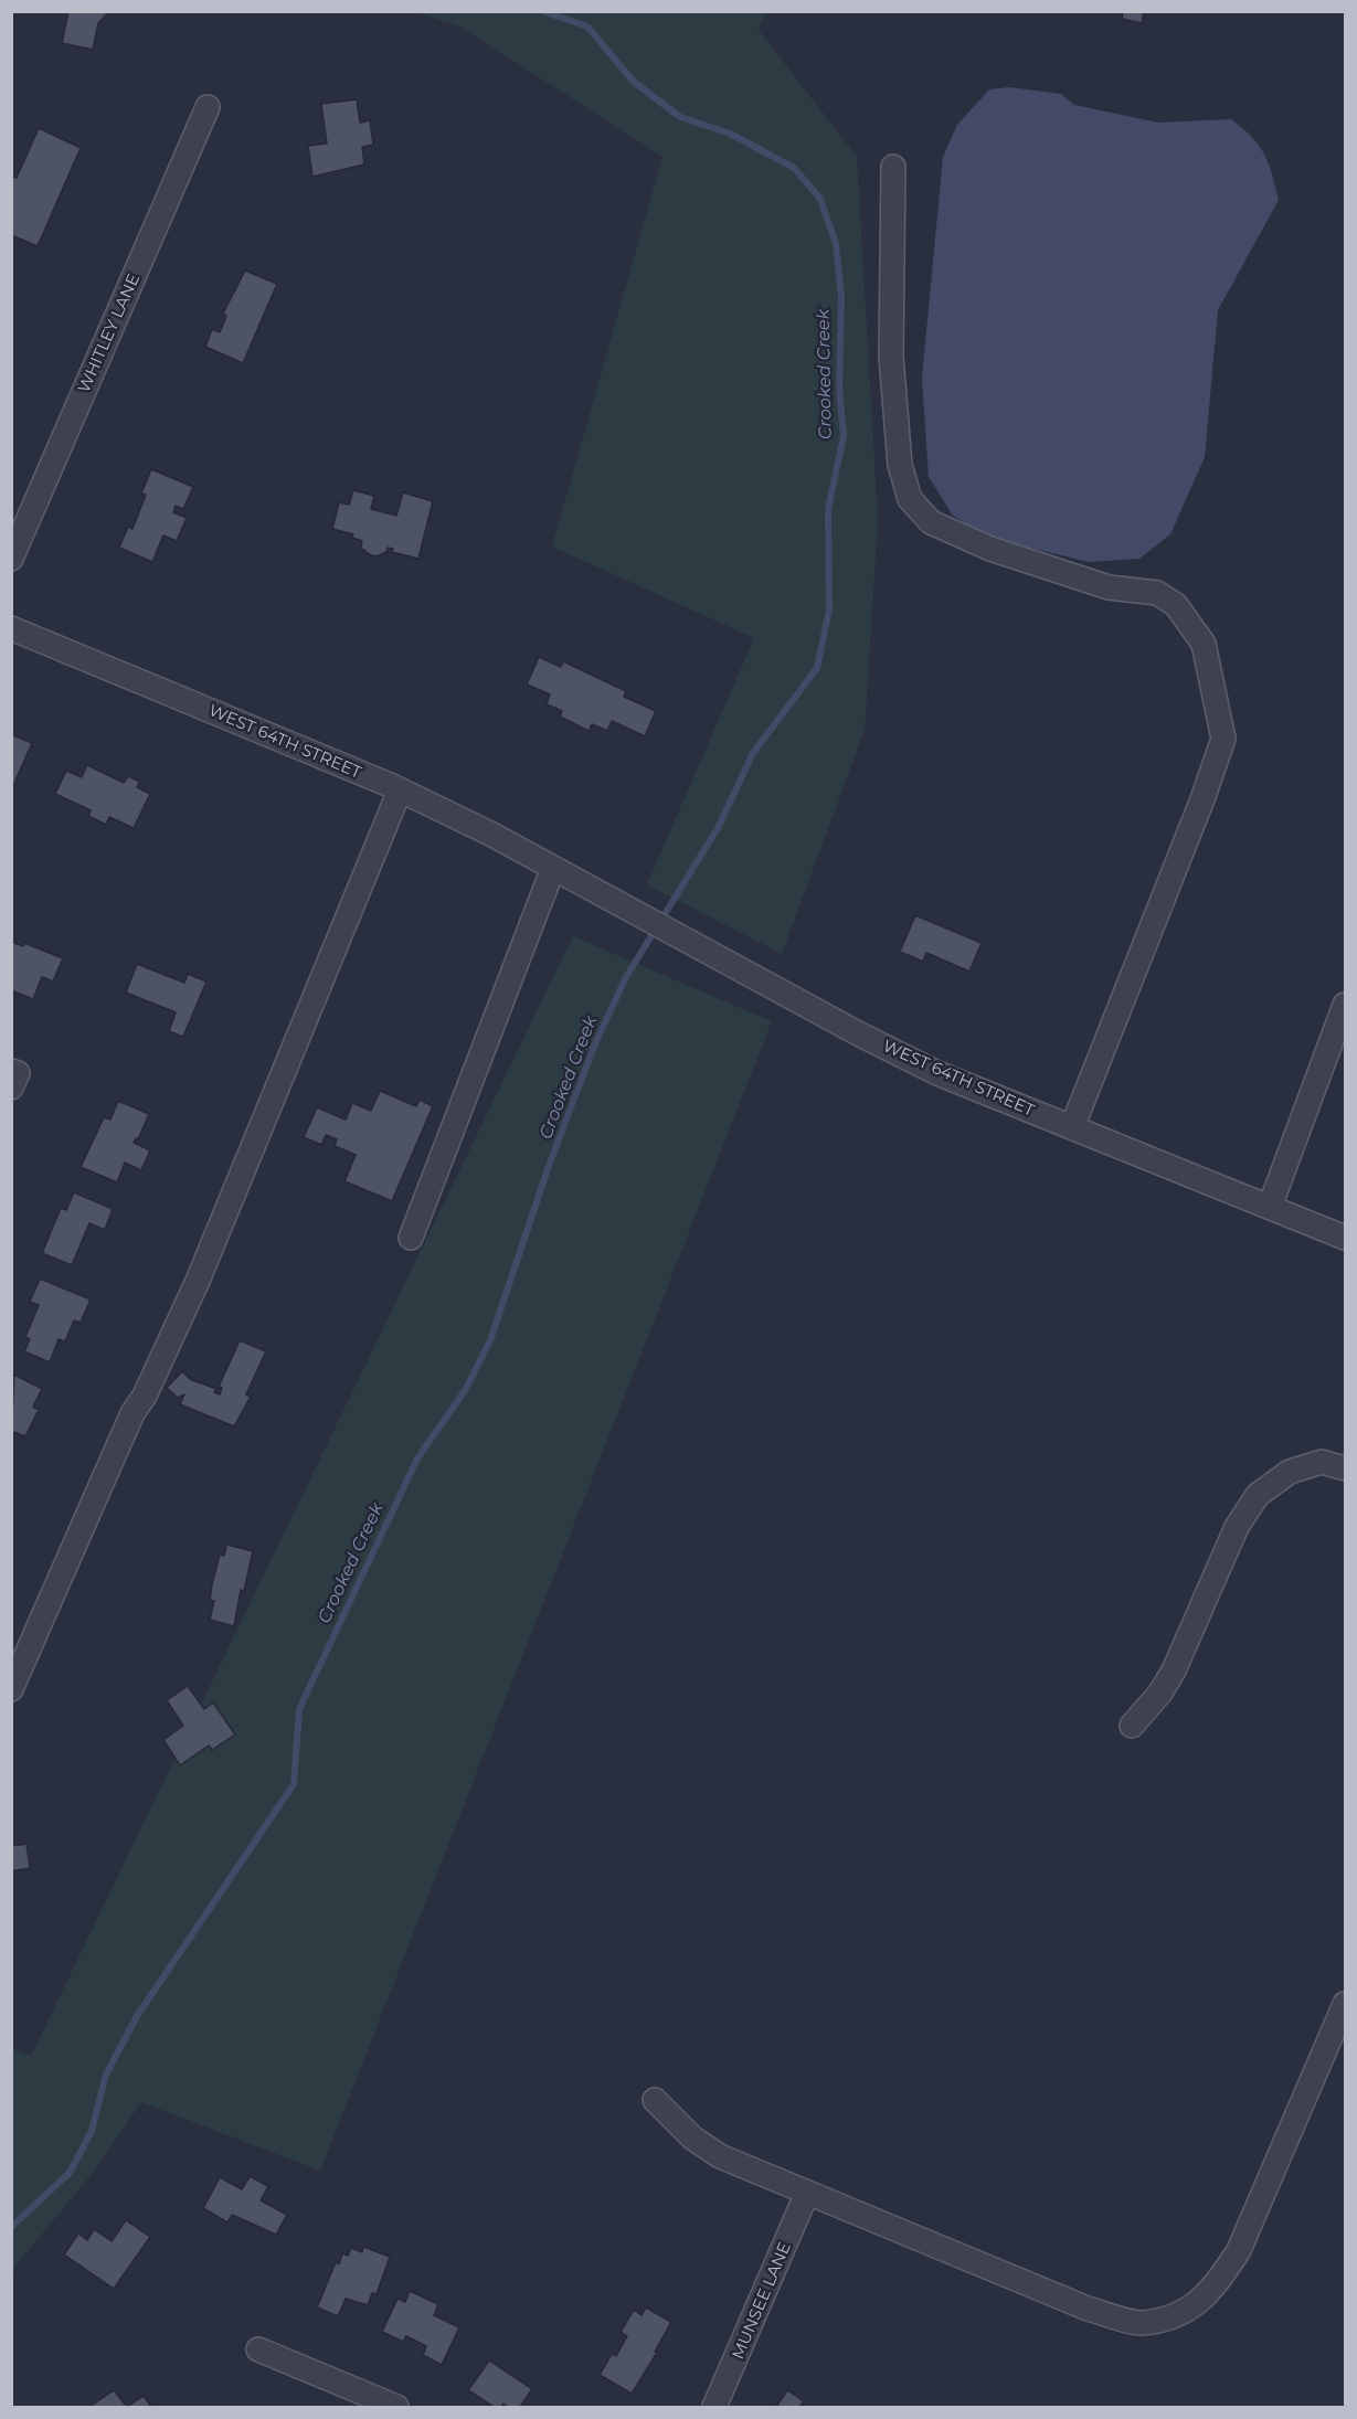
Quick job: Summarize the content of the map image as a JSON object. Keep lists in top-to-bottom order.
{
  "streets": {
    "street": ["WHITLEY LANE", "WEST 64TH STREET", "MUNSEE LANE"]
  },
  "water": ["Crooked Creek"]
}
